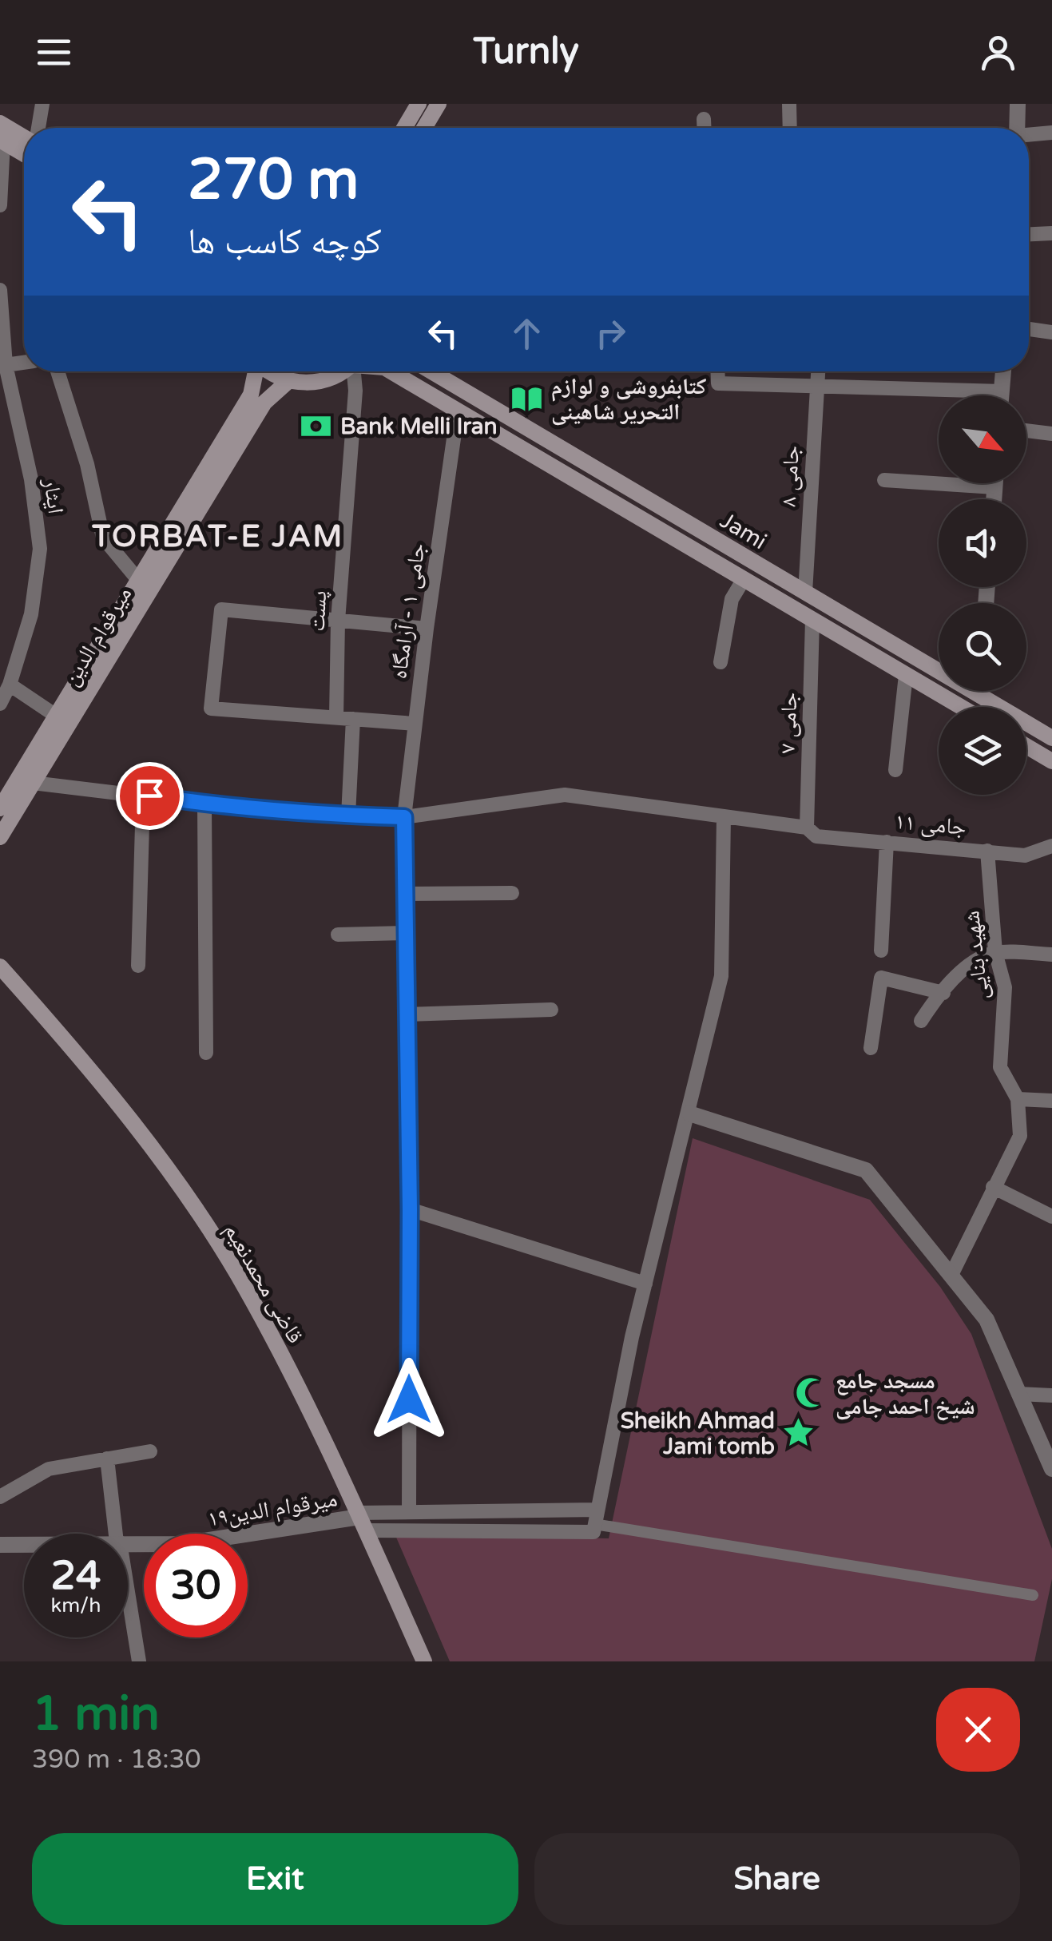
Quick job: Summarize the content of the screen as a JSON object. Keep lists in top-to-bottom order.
{
  "streets": {
    "main road": ["Jami", "میرقوام الدین", "قاضی محمدنعیم"],
    "street": [
      "جامی ۸",
      "ایثار",
      "پست",
      "جامی ۱ - آرامگاه",
      "جامی ۷",
      "جامی ۱۱",
      "شهید بنایی",
      "میرقوام الدین۱۹"
    ]
  },
  "crossings": [
    ["جامی ۸", "Jami"],
    ["Jami", "جامی ۱ - آرامگاه"],
    ["Jami", "جامی ۷"],
    ["جامی ۱ - آرامگاه", "جامی ۱۱"],
    ["میرقوام الدین", "جامی ۱۱"],
    ["جامی ۷", "جامی ۱۱"],
    ["جامی ۱۱", "شهید بنایی"],
    ["قاضی محمدنعیم", "میرقوام الدین۱۹"]
  ],
  "districts": ["TORBAT-E JAM"],
  "places": {
    "library": ["کتابفروشی و لوازم التحریر شاهینی"],
    "bank": ["Bank Melli Iran"],
    "mosque": ["مسجد جامع شیخ احمد جامی"],
    "place": ["Sheikh Ahmad Jami tomb"]
  },
  "north": "bottom right",
  "page": {
    "header": "Turnly",
    "turn": ["270 m", "کوچه کاسب ها"],
    "speed": "24 km/h",
    "limit": "30",
    "heading": ["1 min", "390 m · 18:30"],
    "buttons": ["Exit", "Share"]
  }
}
